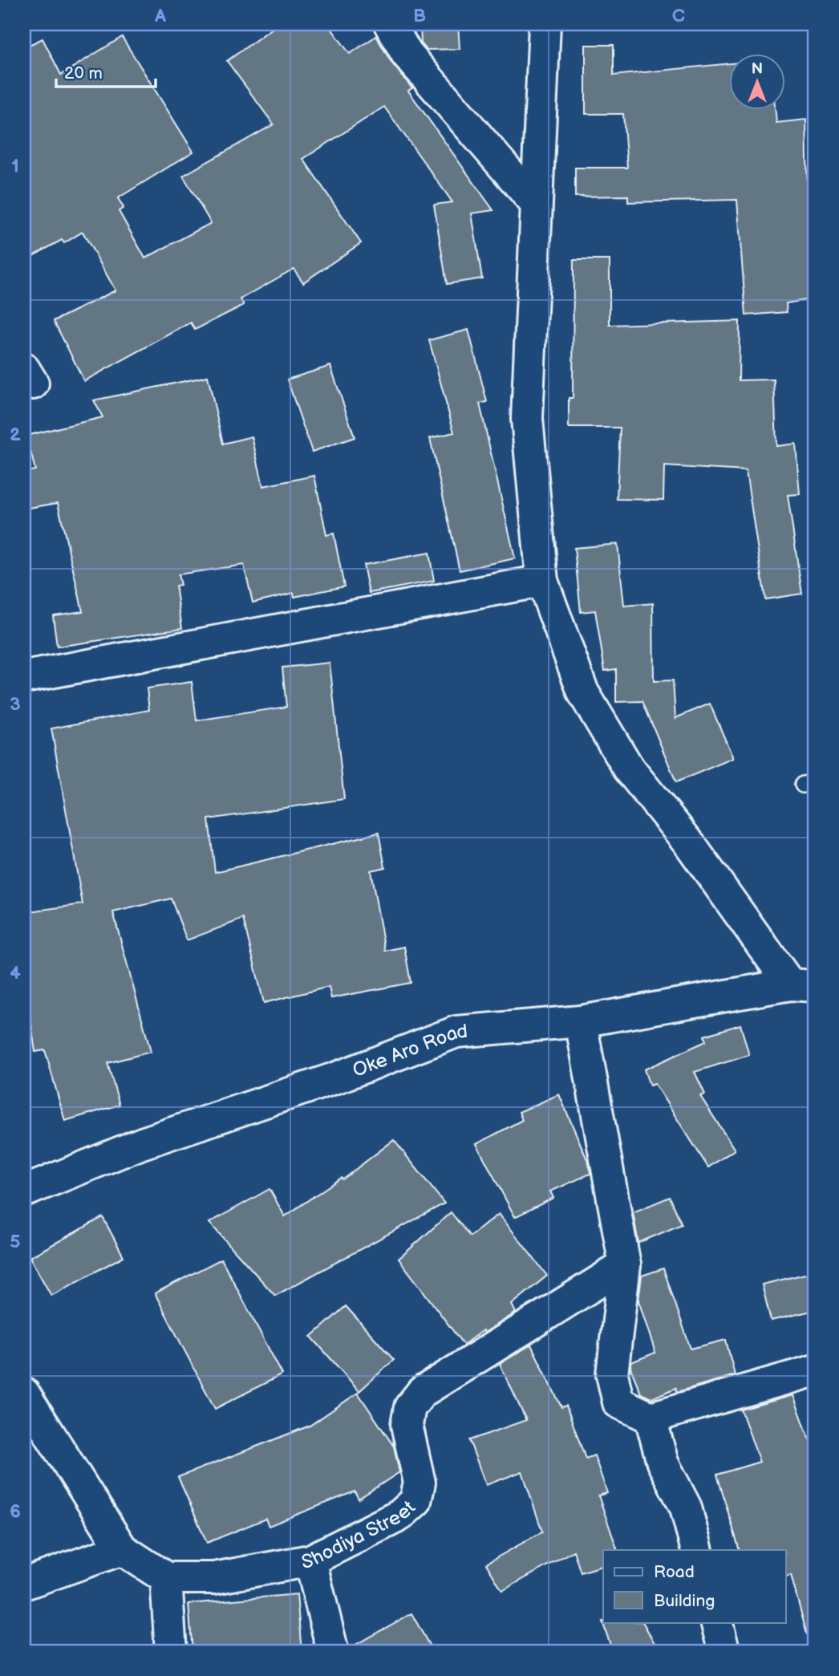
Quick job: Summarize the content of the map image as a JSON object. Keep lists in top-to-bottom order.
{
  "streets": {
    "street": ["Oke Aro Road", "Shodiya Street"]
  },
  "legend": ["Road", "Building"],
  "scale_bar": "20 m",
  "north": "top",
  "grid": {
    "columns": ["A", "B", "C"],
    "rows": [
      "1",
      "2",
      "3",
      "4",
      "5",
      "6"
    ]
  }
}
